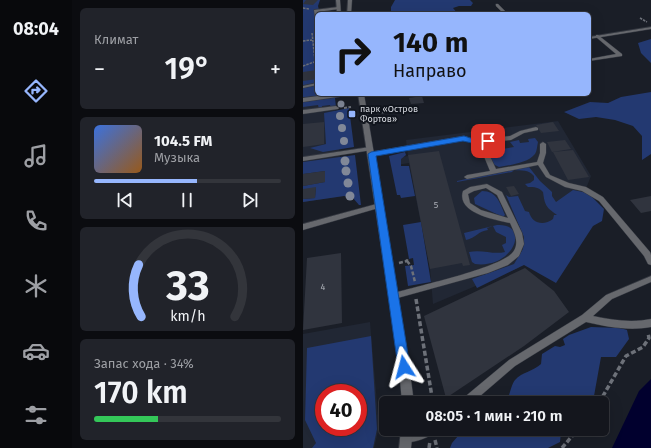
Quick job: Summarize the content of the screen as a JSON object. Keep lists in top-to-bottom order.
{
  "places": {
    "transit": ["парк «Остров Фортов»"]
  },
  "house_numbers": ["5", "4"],
  "page": {
    "tabs": "08:04",
    "tile": [
      "Климат",
      ["Запас хода · 34%", "170 km"]
    ],
    "turn": ["140 m", "Направо"],
    "heat": ["−", "19°", "+"],
    "song": ["104.5 FM", "Музыка"],
    "limit": "40",
    "trip": "08:05 · 1 мин · 210 m",
    "gauge": ["33", "km/h"]
  }
}
